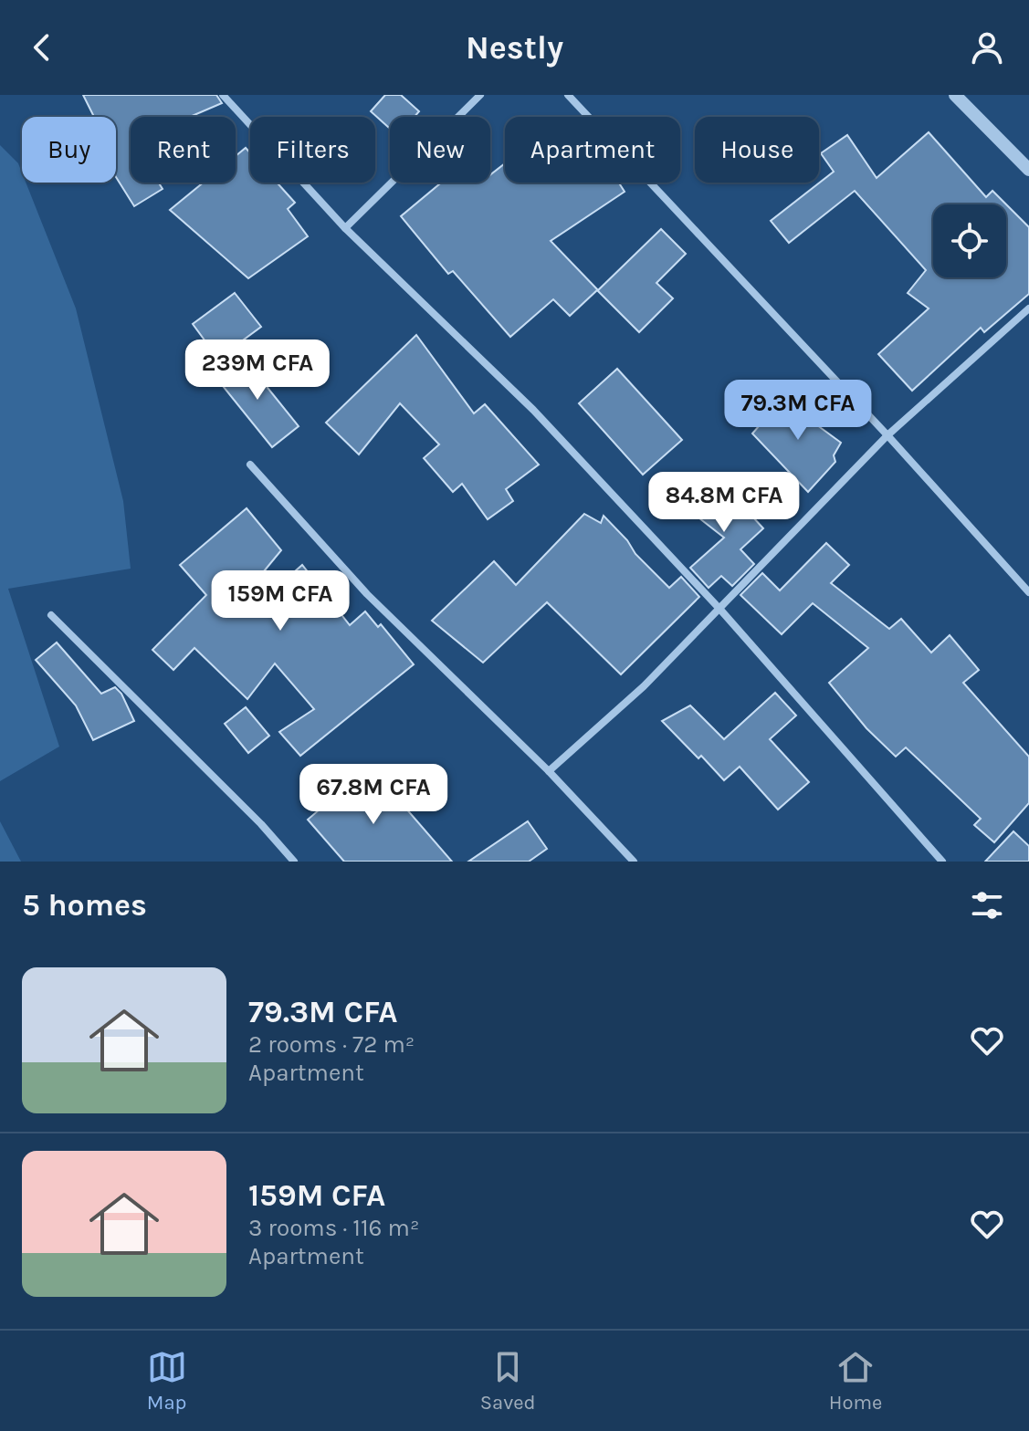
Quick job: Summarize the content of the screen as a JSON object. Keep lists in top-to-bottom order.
{
  "page": {
    "header": "Nestly",
    "chip": [
      "Buy",
      "Rent",
      "Filters",
      "New",
      "Apartment",
      "House"
    ],
    "price": [
      "239M CFA",
      "79.3M CFA",
      "84.8M CFA",
      "159M CFA",
      "67.8M CFA"
    ],
    "heading": "5 homes",
    "list": [
      {
        "name": "79.3M CFA",
        "note": "2 rooms · 72 m² · Apartment"
      },
      {
        "name": "159M CFA",
        "note": "3 rooms · 116 m² · Apartment"
      }
    ],
    "tabs": ["Map", "Saved", "Home"]
  }
}
